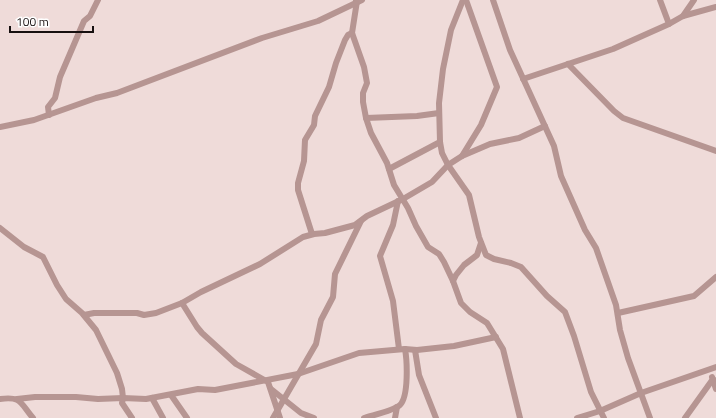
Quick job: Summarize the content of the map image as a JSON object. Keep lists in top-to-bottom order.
{
  "scale_bar": "100 m"
}
